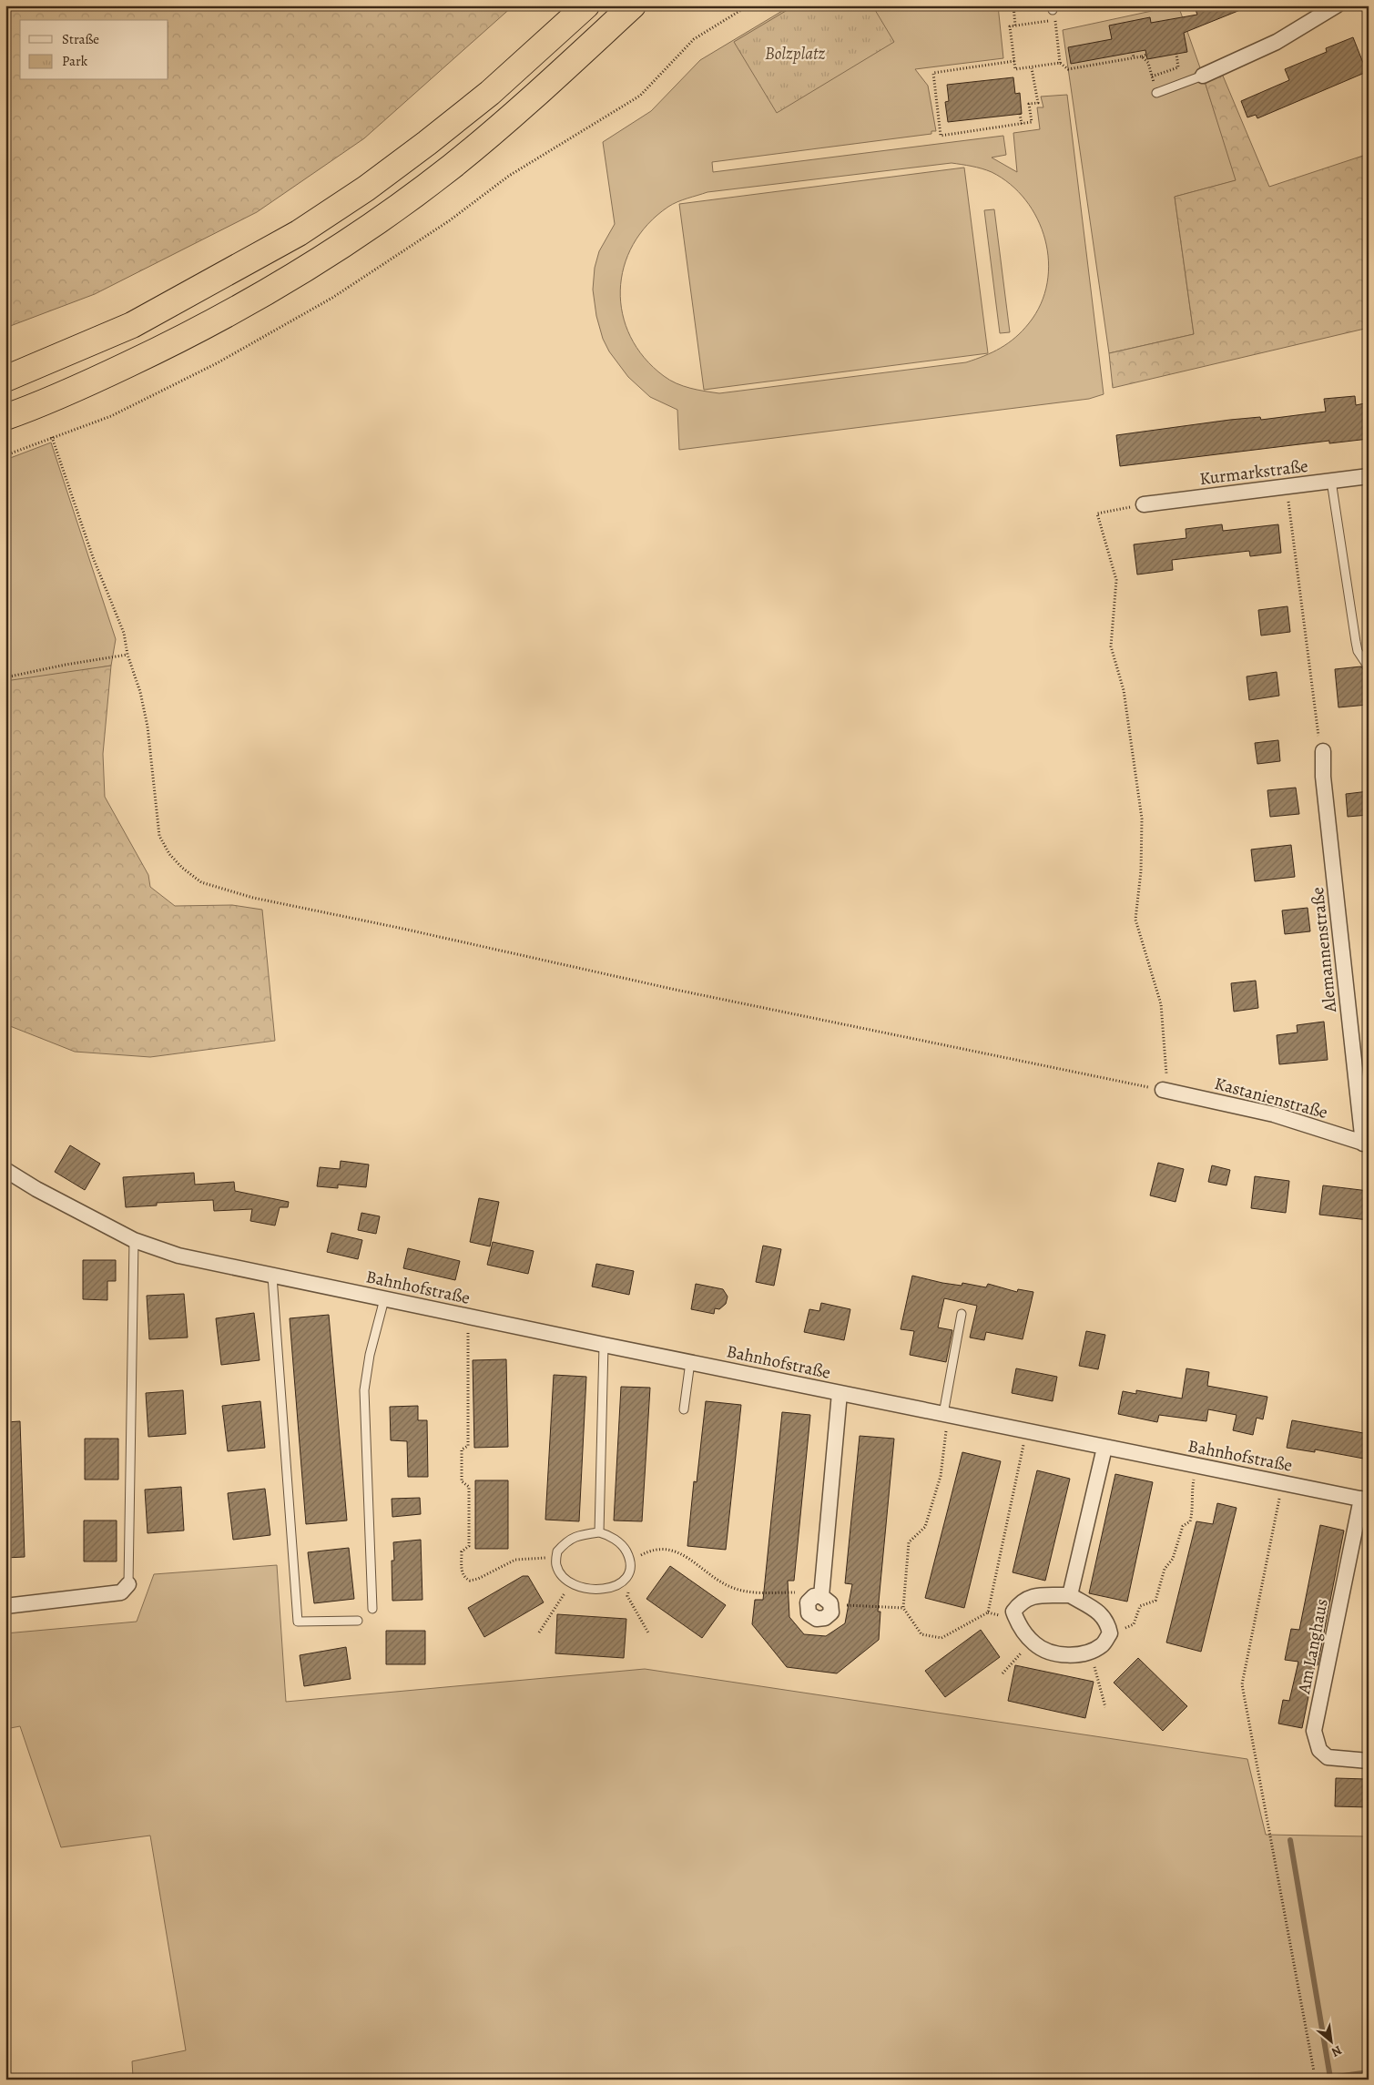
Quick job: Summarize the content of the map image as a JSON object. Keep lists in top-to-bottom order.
{
  "streets": {
    "street": [
      "Kurmarkstraße",
      "Alemannenstraße",
      "Kastanienstraße",
      "Bahnhofstraße",
      "Am Langhaus"
    ]
  },
  "crossings": [
    ["Alemannenstraße", "Kastanienstraße"],
    ["Bahnhofstraße", "Am Langhaus"]
  ],
  "parks": ["Bolzplatz"],
  "legend": ["Straße", "Park"],
  "north": "bottom right"
}
